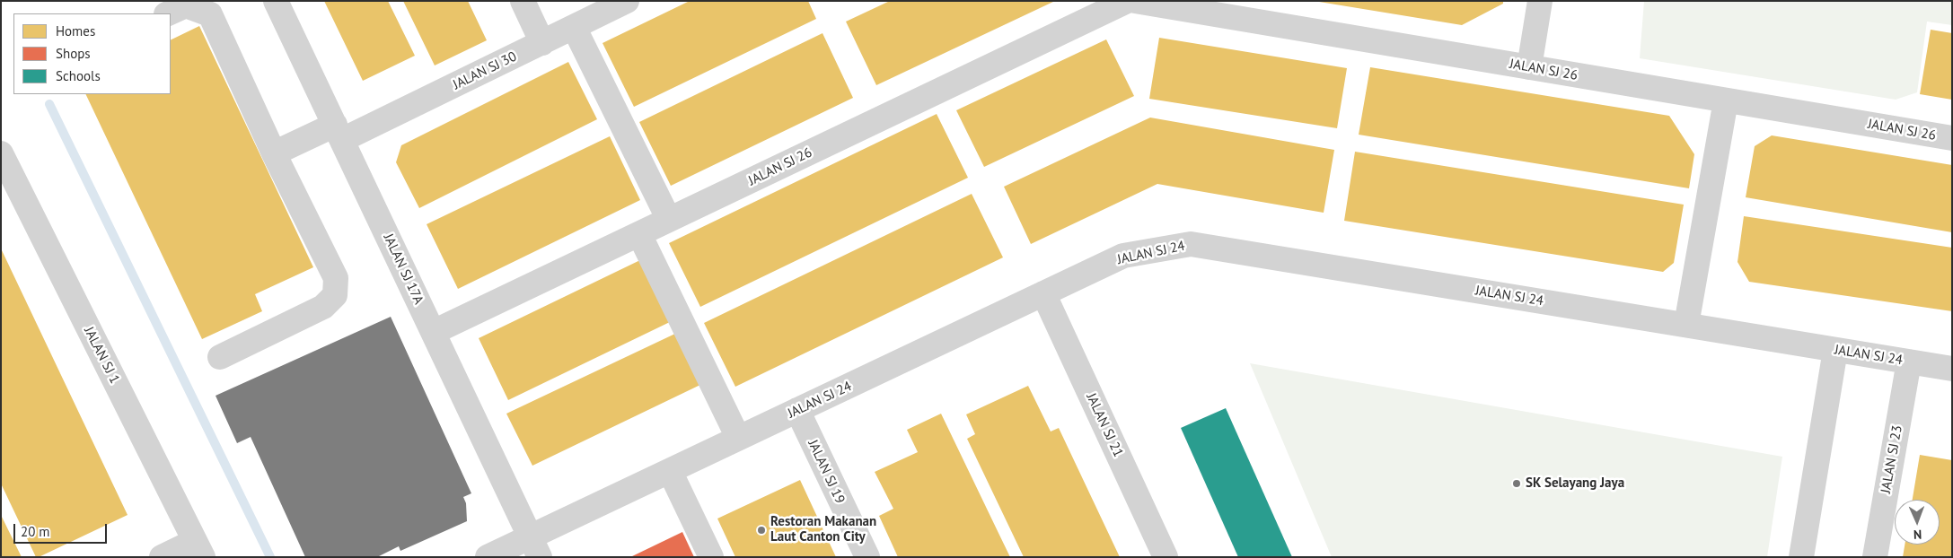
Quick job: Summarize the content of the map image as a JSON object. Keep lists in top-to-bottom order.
{
  "streets": {
    "street": [
      "JALAN SJ 26",
      "JALAN SJ 30",
      "JALAN SJ 24",
      "JALAN SJ 17A",
      "JALAN SJ 1",
      "JALAN SJ 21",
      "JALAN SJ 23",
      "JALAN SJ 19"
    ]
  },
  "crossings": [
    ["JALAN SJ 26", "JALAN SJ 17A"],
    ["JALAN SJ 30", "JALAN SJ 17A"],
    ["JALAN SJ 24", "JALAN SJ 17A"],
    ["JALAN SJ 24", "JALAN SJ 21"],
    ["JALAN SJ 24", "JALAN SJ 23"],
    ["JALAN SJ 24", "JALAN SJ 19"]
  ],
  "places": ["SK Selayang Jaya", "Restoran Makanan Laut Canton City"],
  "legend": ["Homes", "Shops", "Schools"],
  "scale_bar": "20 m",
  "north": "bottom"
}
